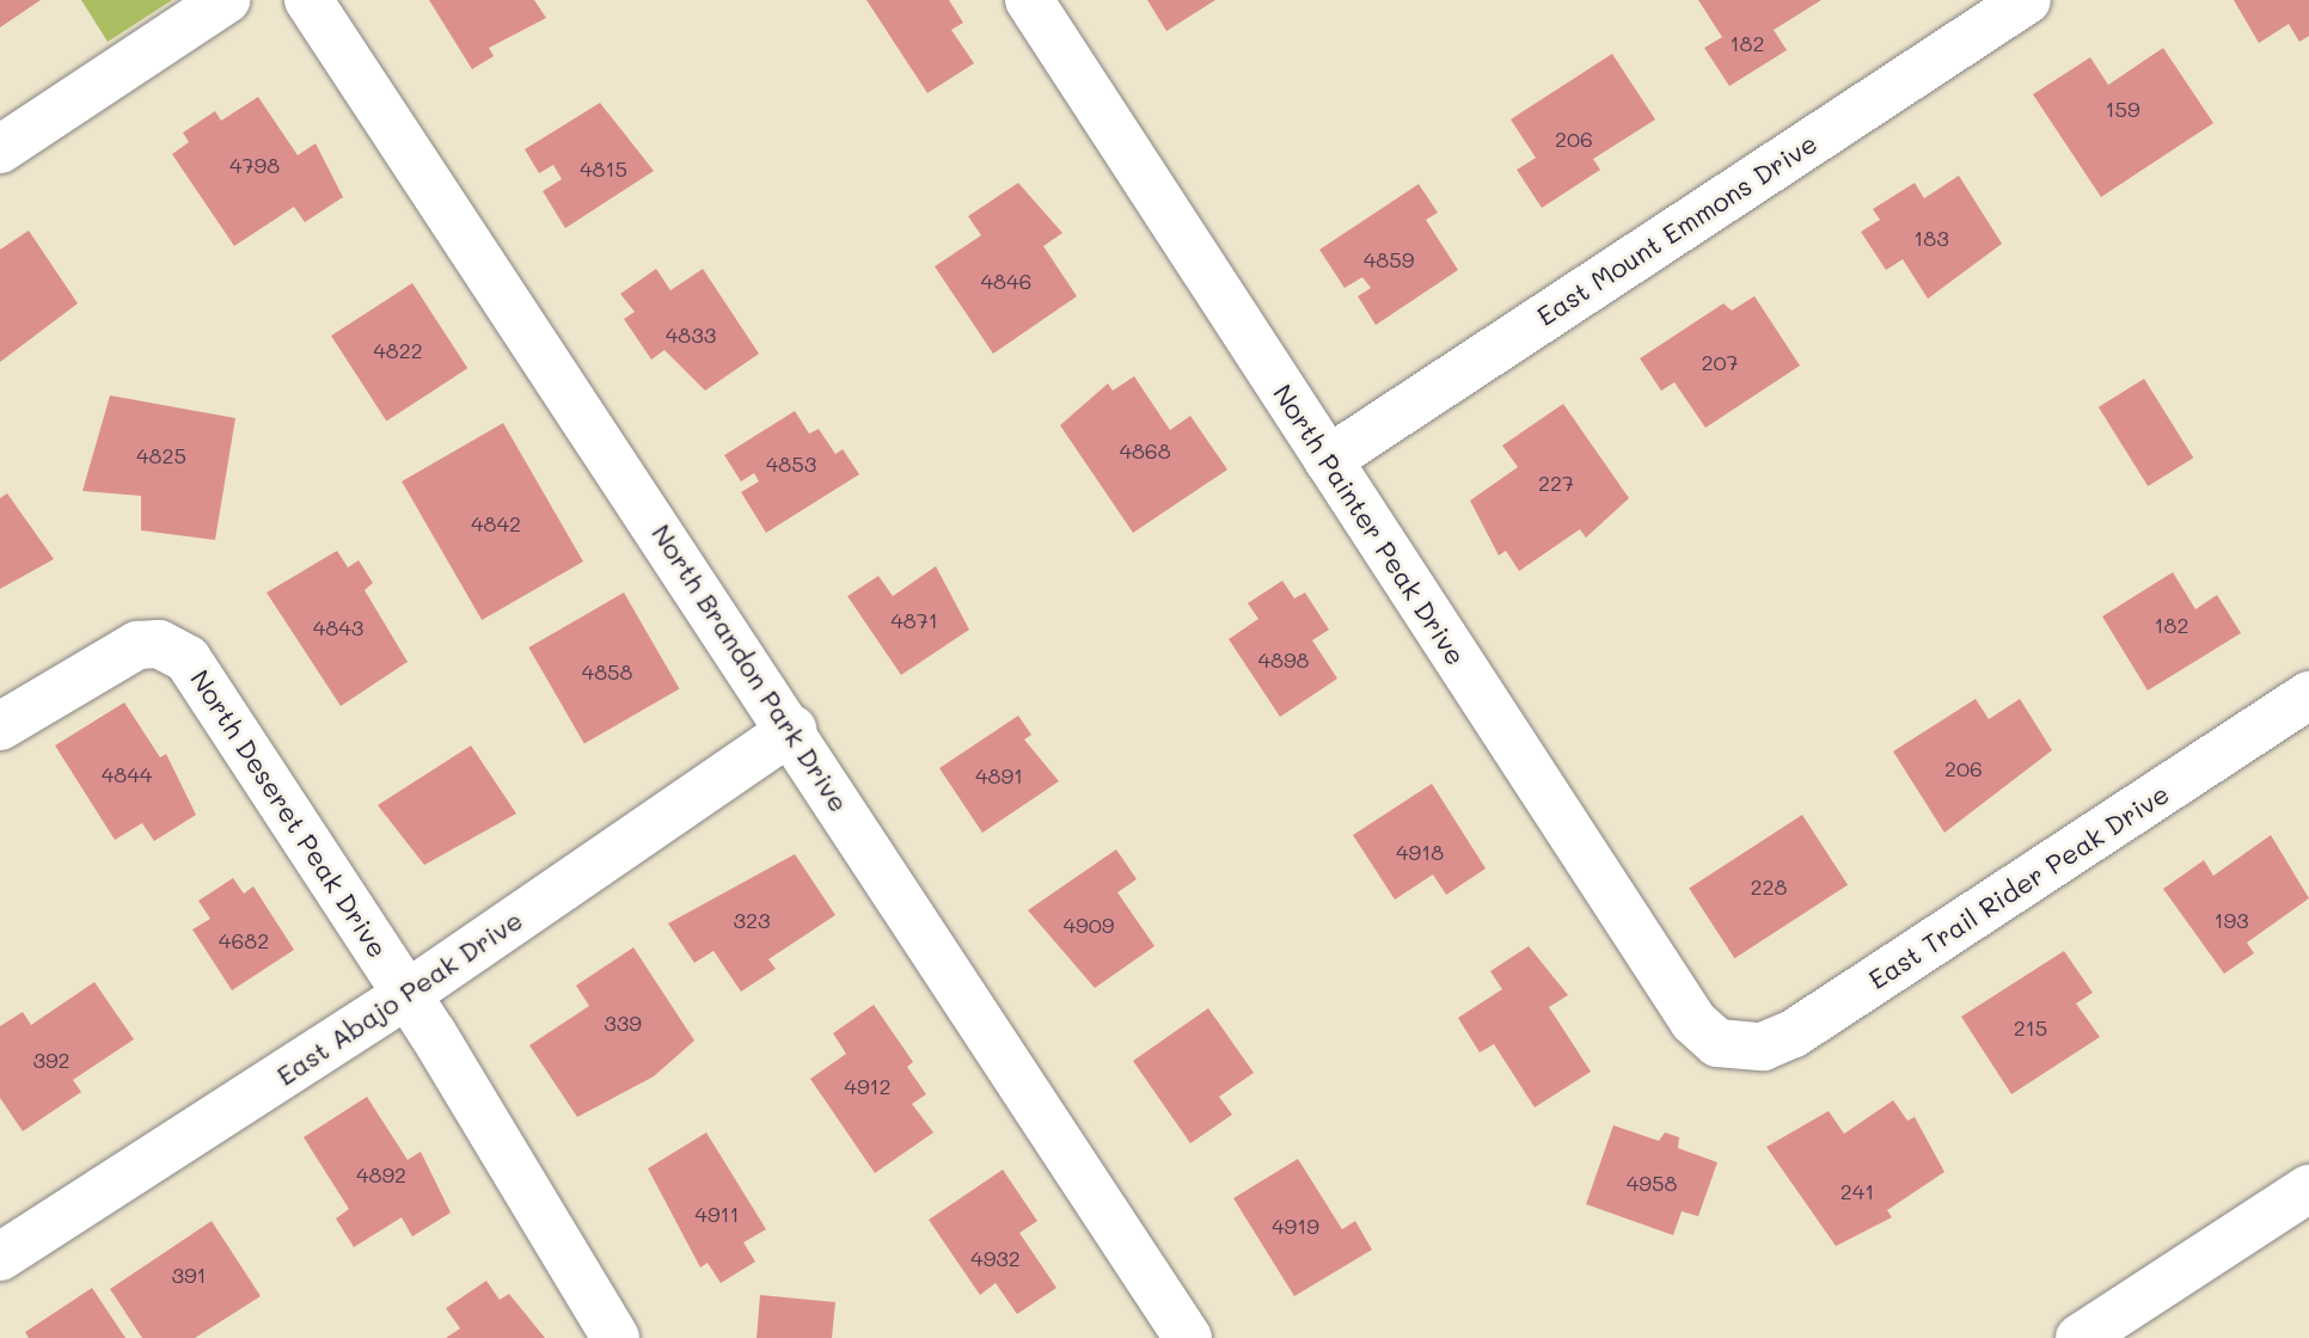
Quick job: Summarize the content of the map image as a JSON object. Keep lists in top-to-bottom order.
{
  "streets": {
    "street": [
      "East Mount Emmons Drive",
      "North Painter Peak Drive",
      "North Brandon Park Drive",
      "North Deseret Peak Drive",
      "East Trail Rider Peak Drive",
      "East Abajo Peak Drive"
    ]
  },
  "crossings": [
    ["East Mount Emmons Drive", "North Painter Peak Drive"],
    ["North Painter Peak Drive", "East Trail Rider Peak Drive"],
    ["North Brandon Park Drive", "East Abajo Peak Drive"],
    ["North Deseret Peak Drive", "East Abajo Peak Drive"]
  ],
  "house_numbers": [
    "182",
    "159",
    "206",
    "4798",
    "4815",
    "183",
    "4859",
    "4846",
    "4833",
    "4822",
    "207",
    "4868",
    "4825",
    "4853",
    "227",
    "4842",
    "4871",
    "182",
    "4843",
    "4898",
    "4858",
    "206",
    "4844",
    "4891",
    "4918",
    "228",
    "323",
    "193",
    "4909",
    "4682",
    "339",
    "215",
    "392",
    "4912",
    "4892",
    "4958",
    "241",
    "4911",
    "4919",
    "4932",
    "391"
  ]
}
